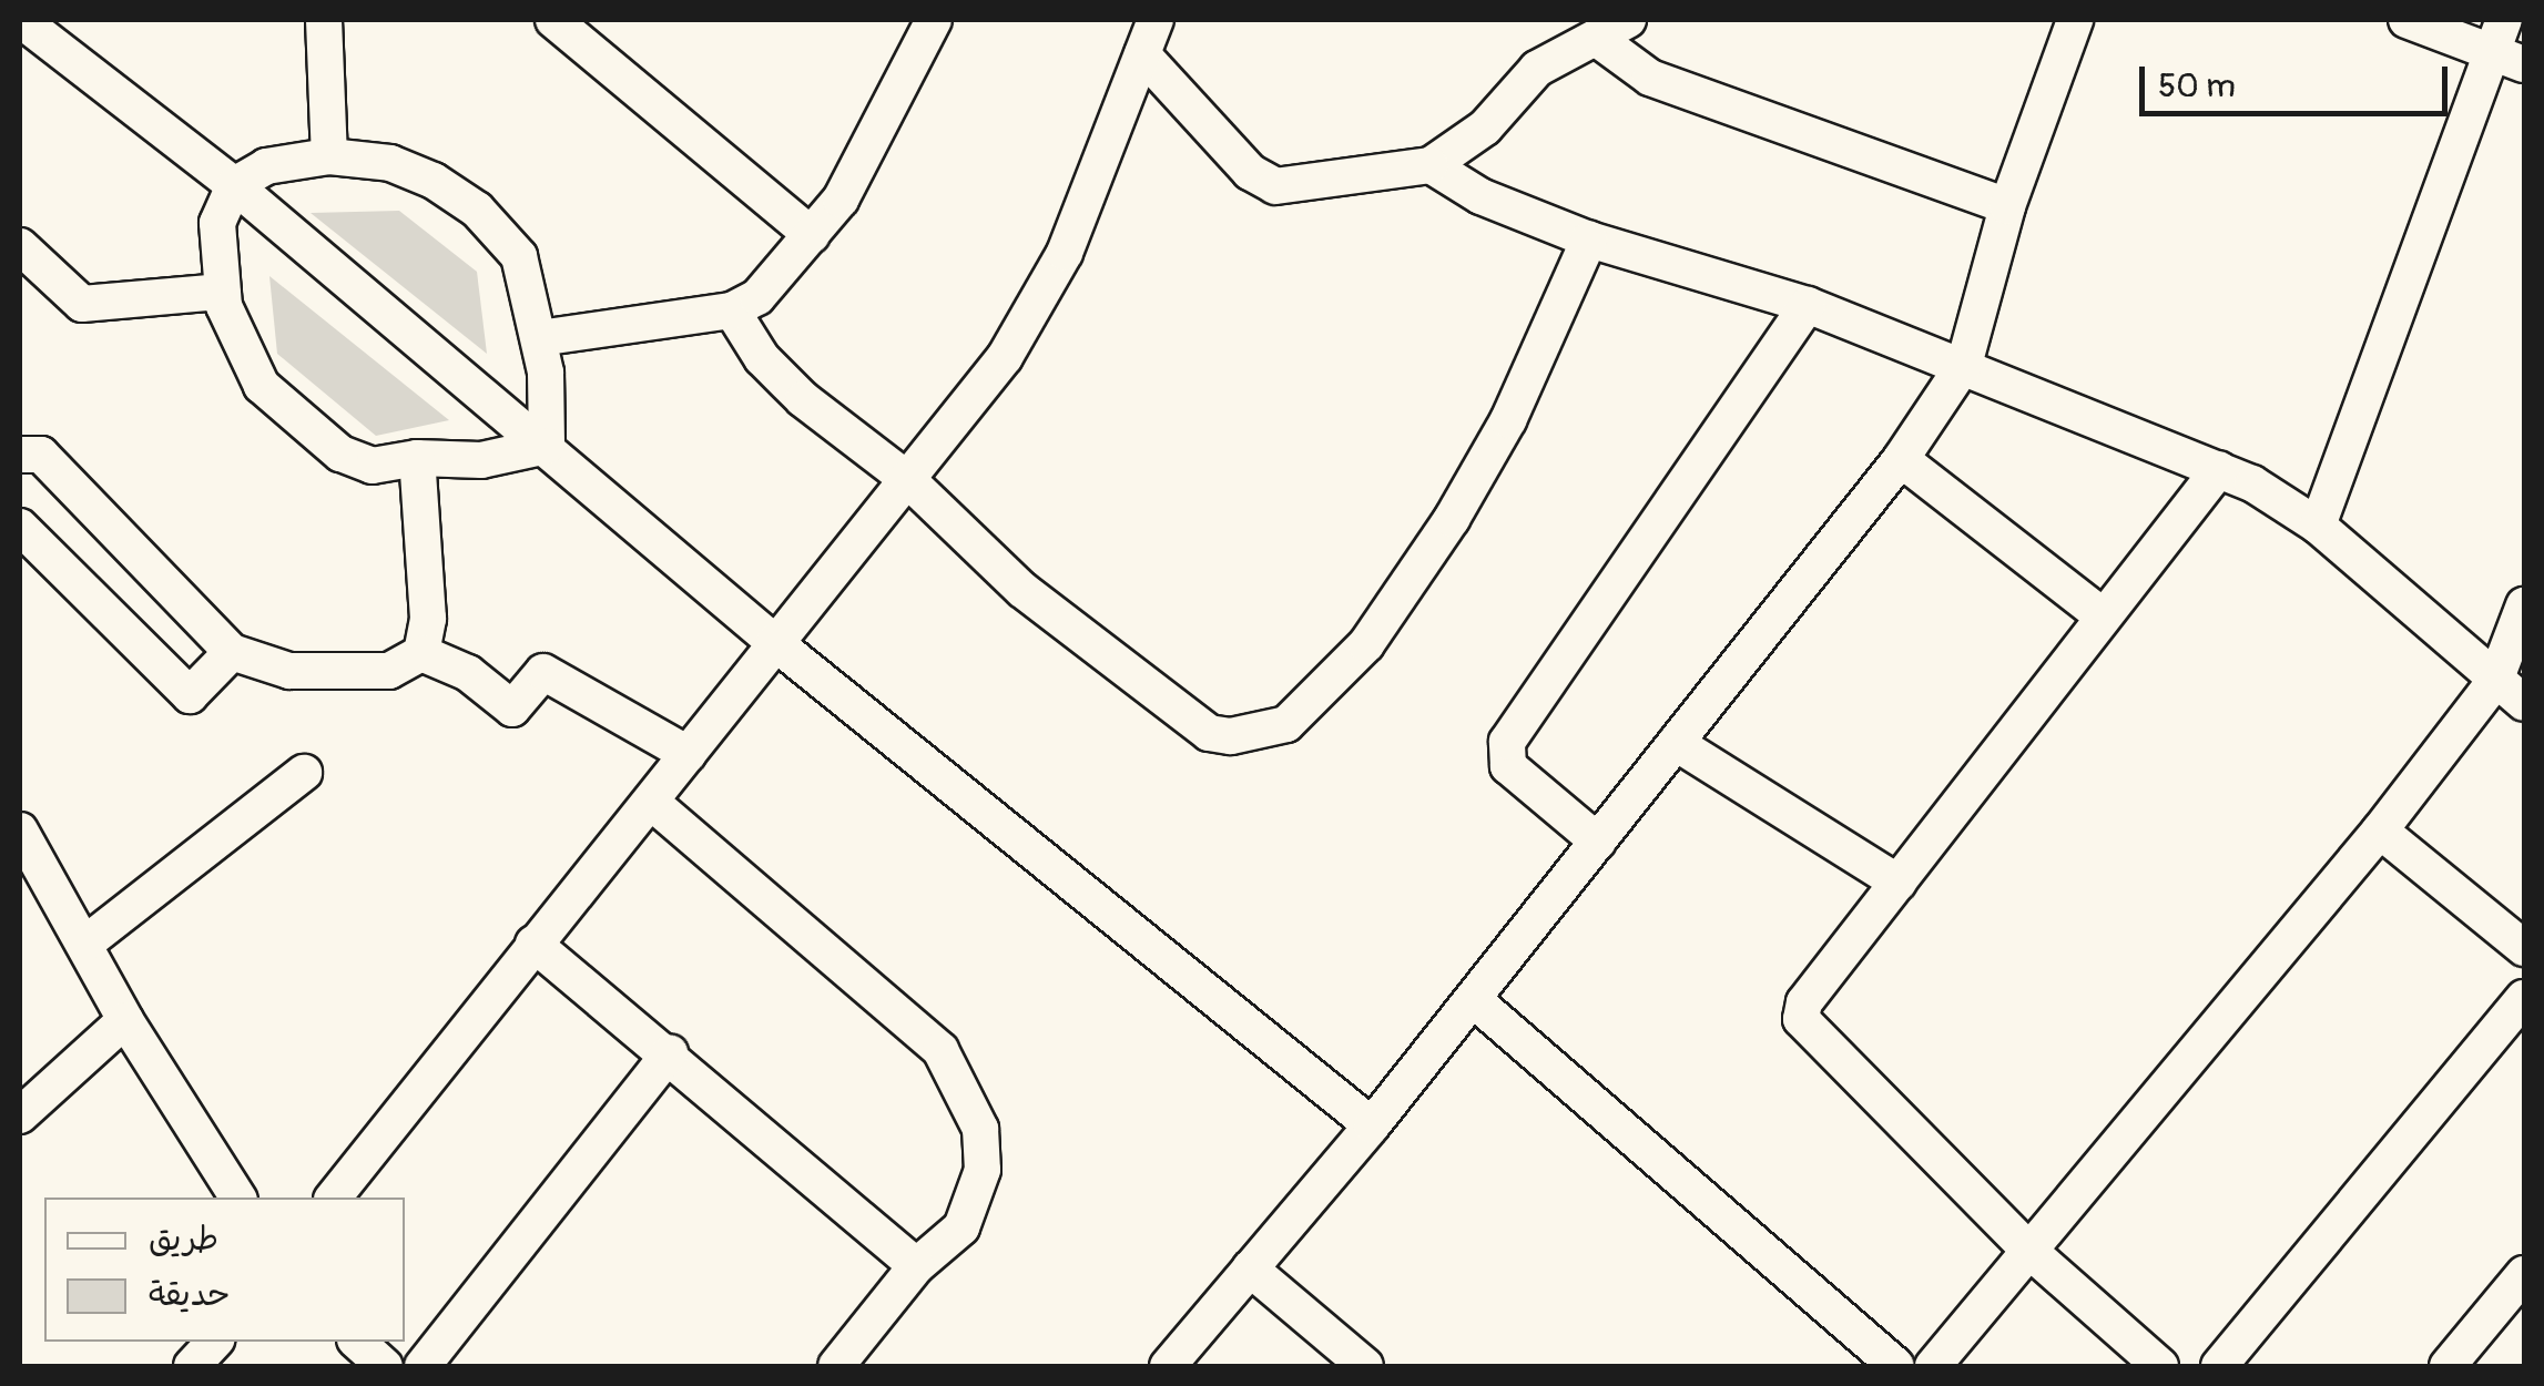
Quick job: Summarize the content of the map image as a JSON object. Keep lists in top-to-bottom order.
{
  "legend": ["طريق", "حديقة"],
  "scale_bar": "50 m"
}
